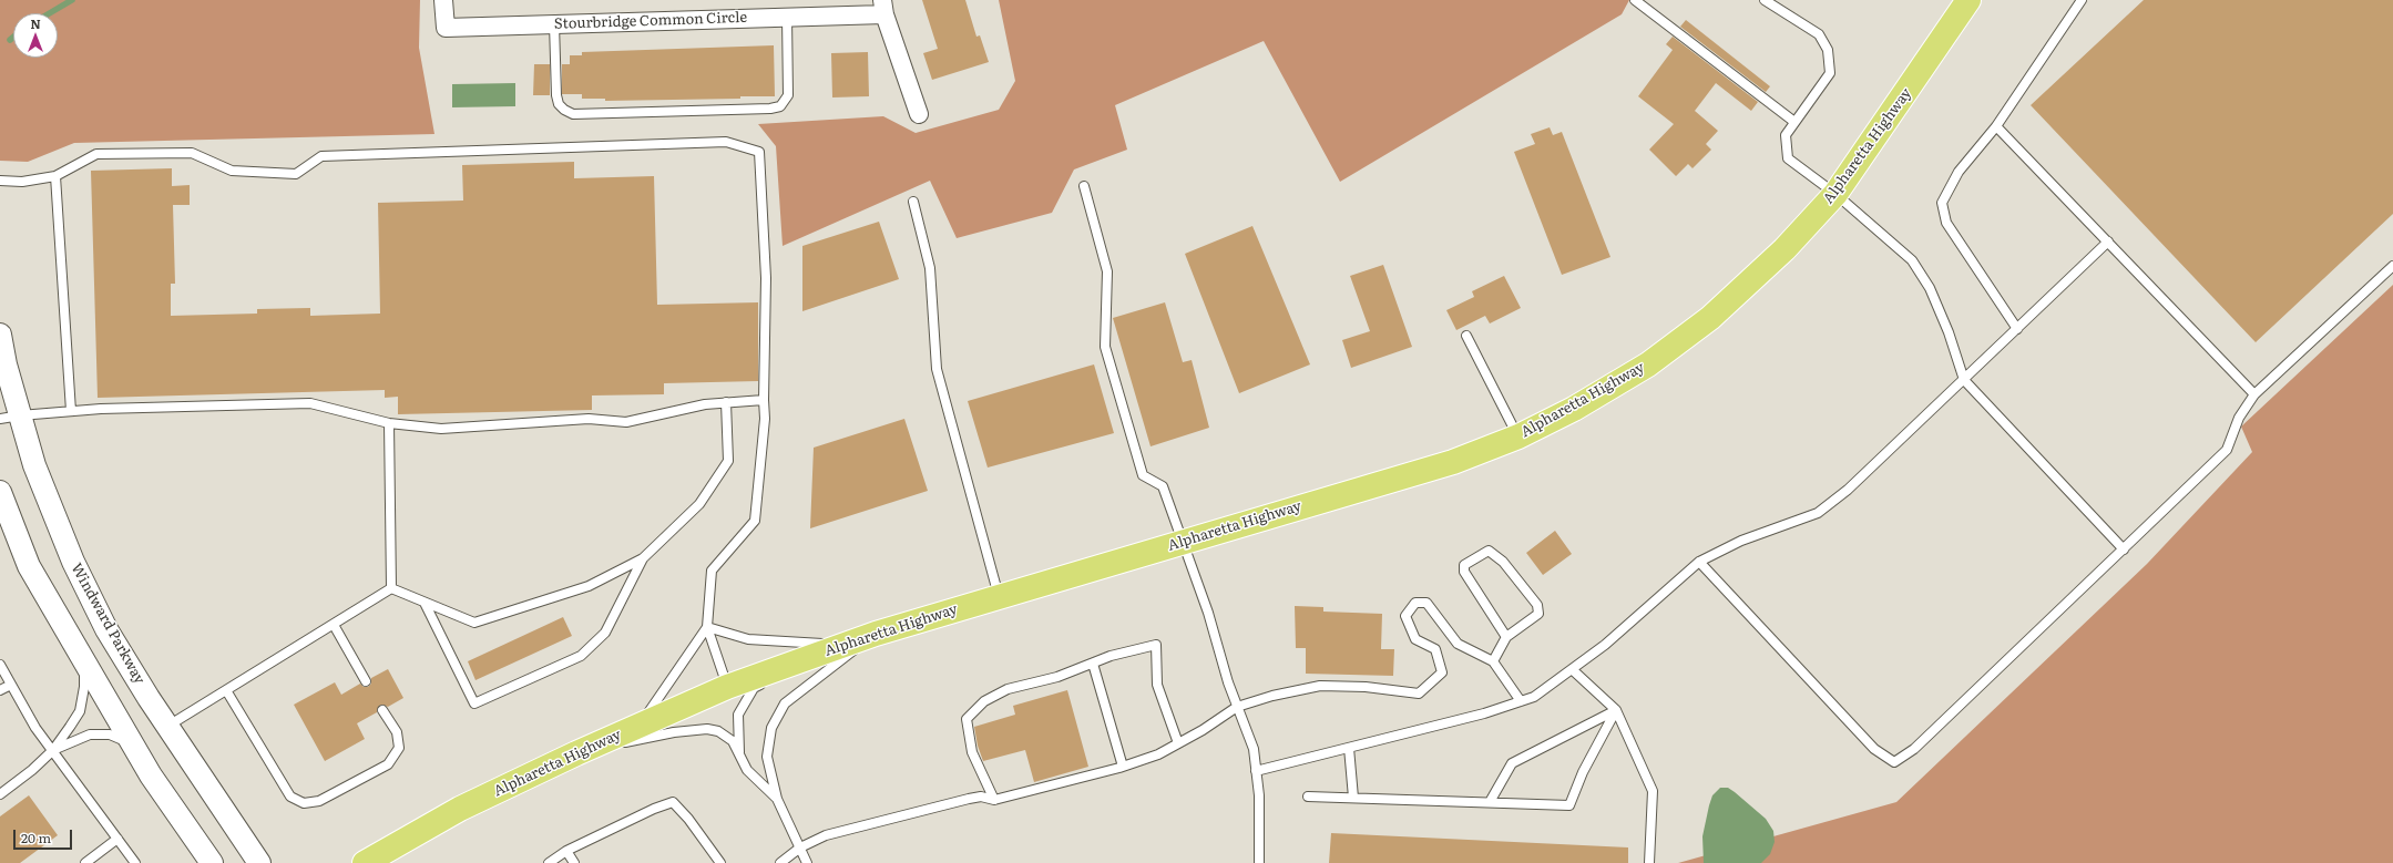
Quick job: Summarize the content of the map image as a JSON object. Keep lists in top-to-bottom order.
{
  "streets": {
    "main road": ["Alpharetta Highway"],
    "street": ["Stourbridge Common Circle", "Windward Parkway"]
  },
  "scale_bar": "20 m",
  "north": "top"
}
